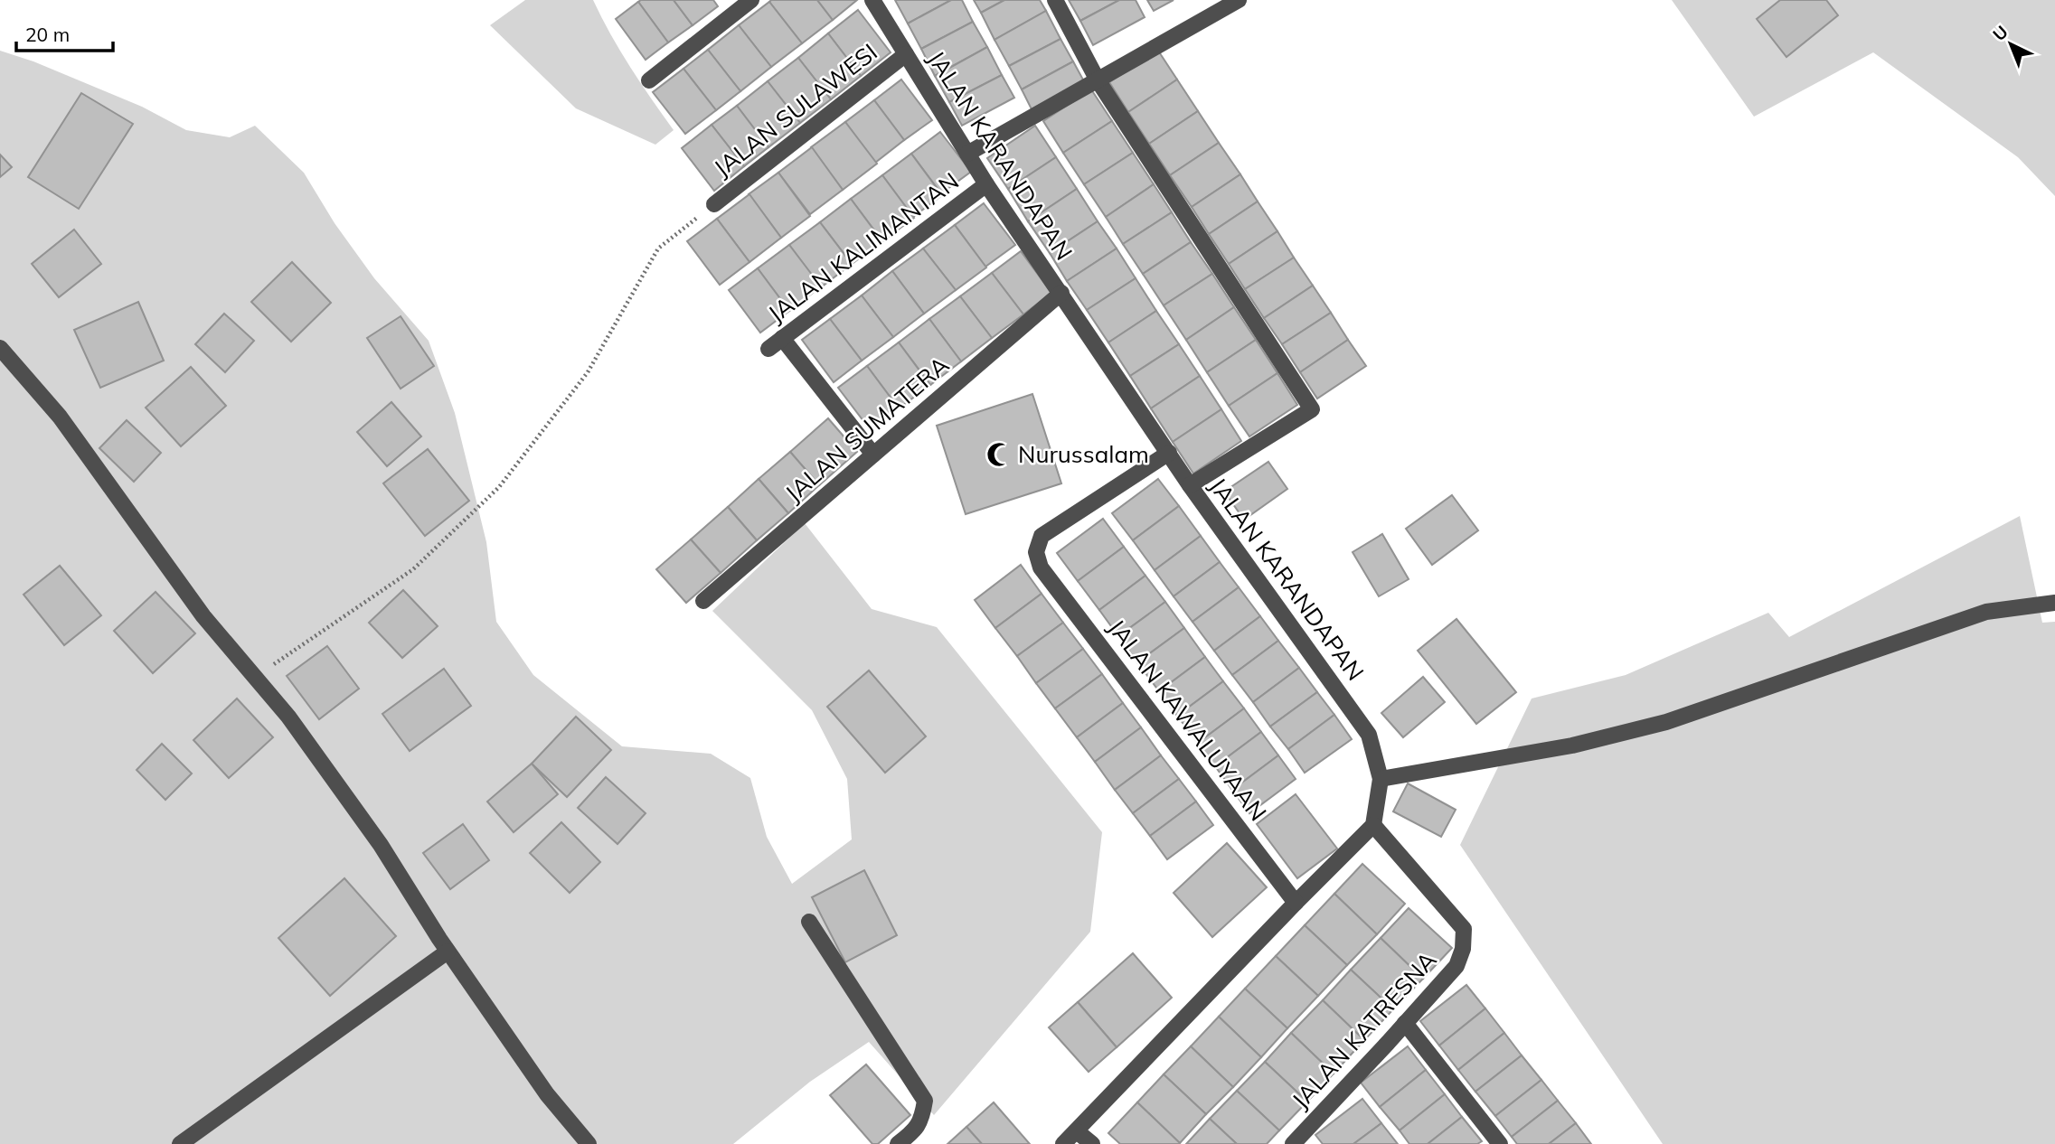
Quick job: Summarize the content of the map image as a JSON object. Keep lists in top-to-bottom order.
{
  "streets": {
    "street": [
      "JALAN SULAWESI",
      "JALAN KARANDAPAN",
      "JALAN KALIMANTAN",
      "JALAN SUMATERA",
      "JALAN KAWALUYAAN",
      "JALAN KATRESNA"
    ]
  },
  "crossings": [
    ["JALAN SULAWESI", "JALAN KARANDAPAN"],
    ["JALAN KARANDAPAN", "JALAN KALIMANTAN"],
    ["JALAN KARANDAPAN", "JALAN SUMATERA"],
    ["JALAN KARANDAPAN", "JALAN KAWALUYAAN"],
    ["JALAN KARANDAPAN", "JALAN KATRESNA"],
    ["JALAN KALIMANTAN", "JALAN SUMATERA"]
  ],
  "places": {
    "mosque": ["Nurussalam"]
  },
  "scale_bar": "20 m",
  "north": "top left"
}
